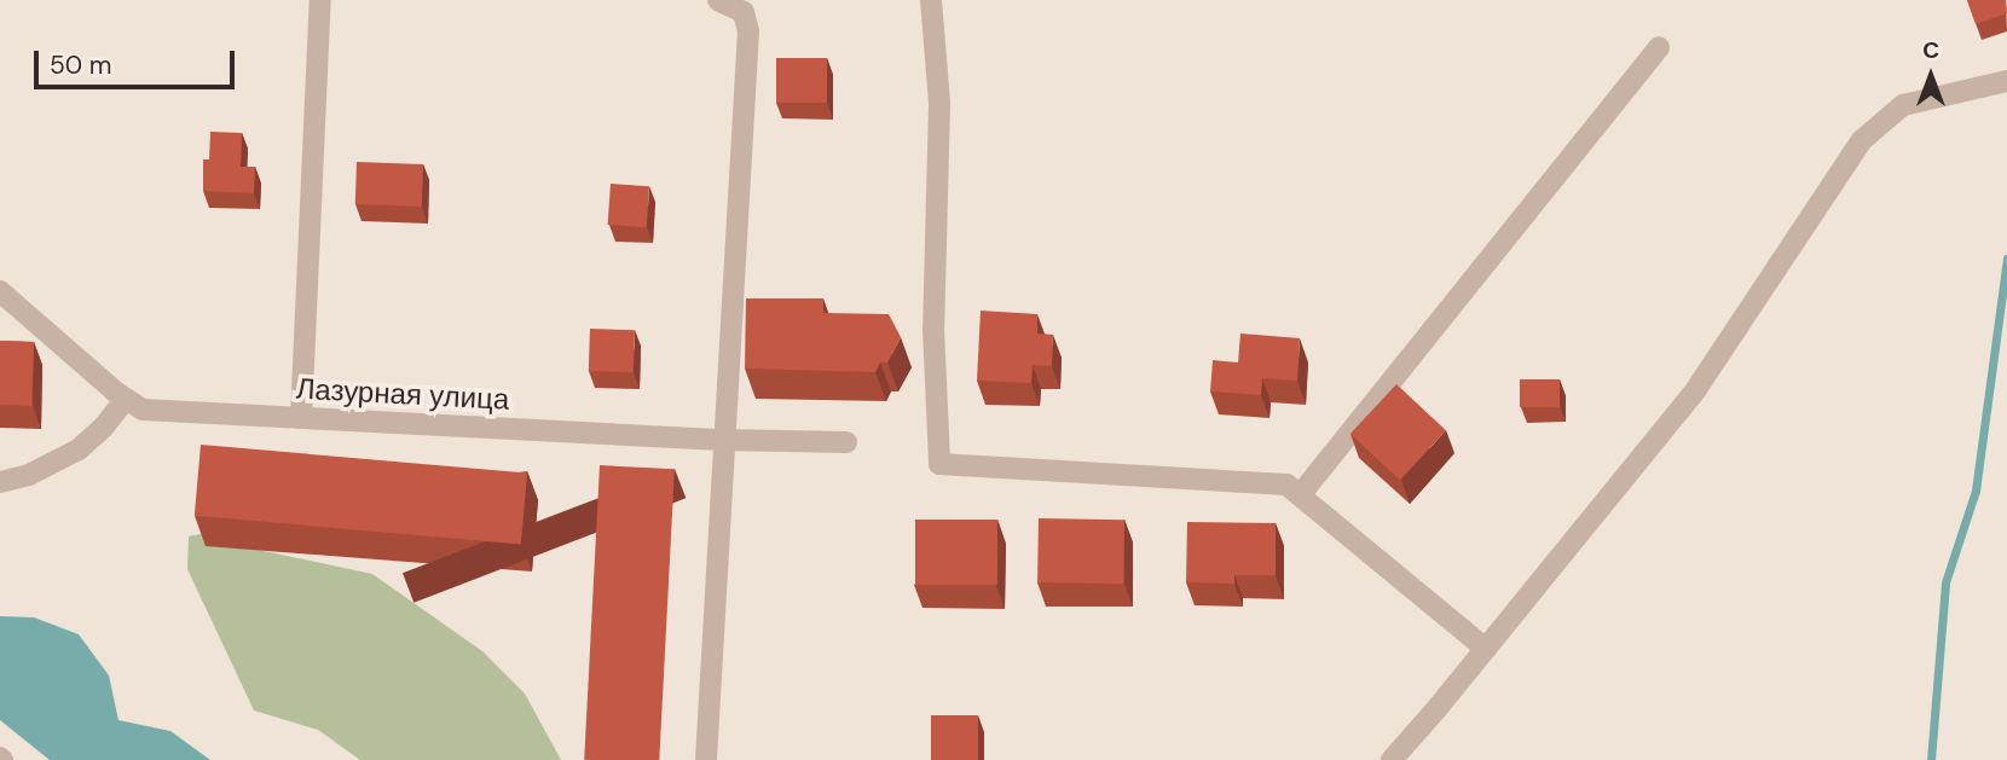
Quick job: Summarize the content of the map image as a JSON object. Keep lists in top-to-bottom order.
{
  "streets": {
    "street": ["Лазурная улица"]
  },
  "scale_bar": "50 m",
  "north": "top"
}
